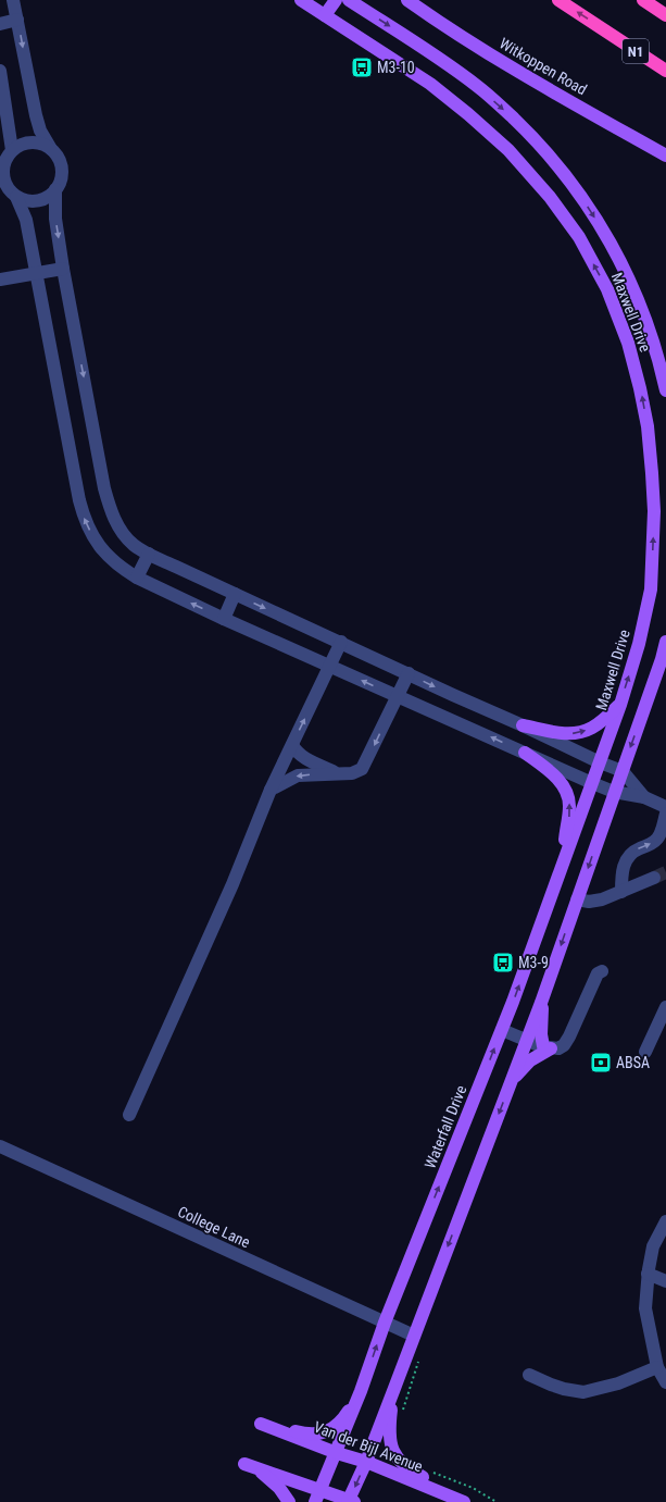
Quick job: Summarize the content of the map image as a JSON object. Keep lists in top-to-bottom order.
{
  "streets": {
    "highway": ["N1"],
    "main road": [
      "Witkoppen Road",
      "Maxwell Drive",
      "Waterfall Drive",
      "Van der Bijl Avenue"
    ],
    "street": ["College Lane"]
  },
  "crossings": [
    ["Maxwell Drive", "Waterfall Drive"],
    ["Waterfall Drive", "College Lane"],
    ["Waterfall Drive", "Van der Bijl Avenue"]
  ],
  "places": {
    "bus stop": ["M3-10", "M3-9"],
    "bank": ["ABSA"]
  }
}
